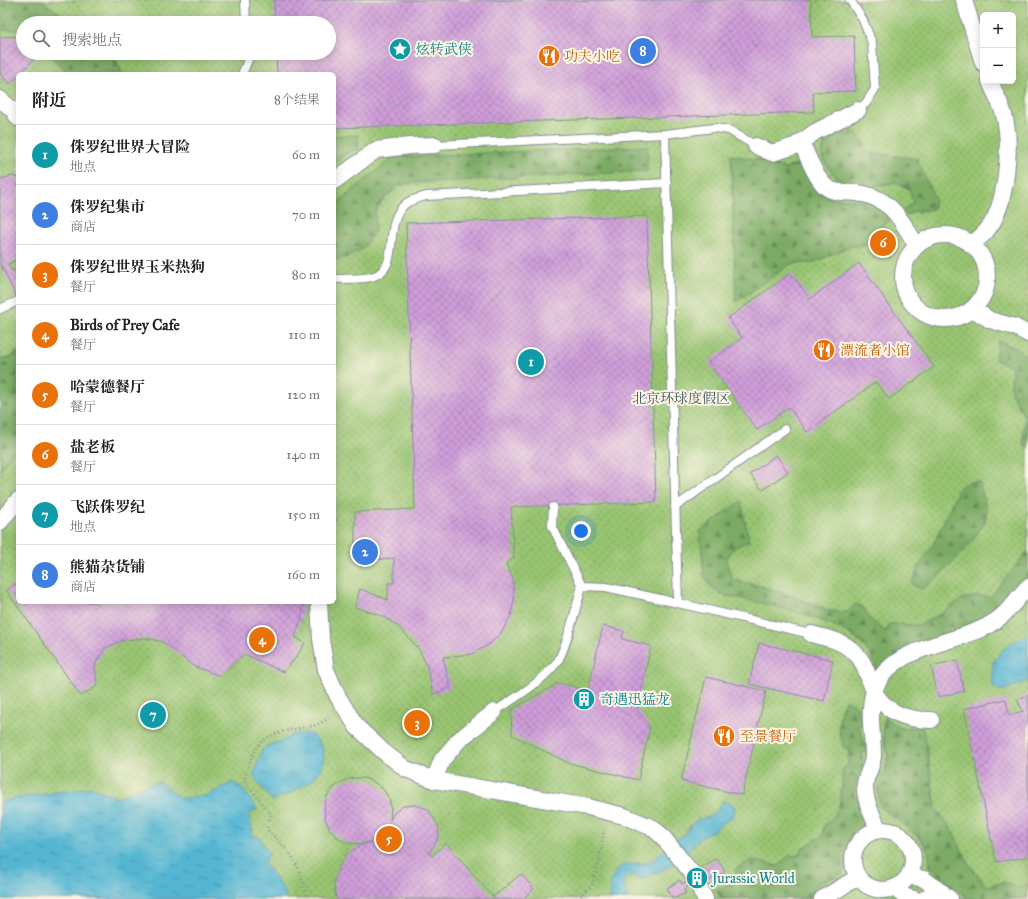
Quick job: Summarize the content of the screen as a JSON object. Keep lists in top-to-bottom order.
{
  "parks": ["北京环球度假区"],
  "places": {
    "place": ["炫转武侠"],
    "restaurant": ["功夫小吃", "漂流者小馆", "至景餐厅"],
    "building": ["奇遇迅猛龙", "Jurassic World"]
  },
  "page": {
    "map_buttons": ["+", "−"],
    "search": "搜索地点",
    "pins": [
      "8",
      "6",
      "1",
      "2",
      "4",
      "7",
      "3",
      "5"
    ],
    "heading": ["附近", "8个结果"],
    "list": [
      {
        "mark": "1",
        "name": "侏罗纪世界大冒险",
        "note": "地点",
        "value": "60 m"
      },
      {
        "mark": "2",
        "name": "侏罗纪集市",
        "note": "商店",
        "value": "70 m"
      },
      {
        "mark": "3",
        "name": "侏罗纪世界玉米热狗",
        "note": "餐厅",
        "value": "80 m"
      },
      {
        "mark": "4",
        "name": "Birds of Prey Cafe",
        "note": "餐厅",
        "value": "110 m"
      },
      {
        "mark": "5",
        "name": "哈蒙德餐厅",
        "note": "餐厅",
        "value": "120 m"
      },
      {
        "mark": "6",
        "name": "盐老板",
        "note": "餐厅",
        "value": "140 m"
      },
      {
        "mark": "7",
        "name": "飞跃侏罗纪",
        "note": "地点",
        "value": "150 m"
      },
      {
        "mark": "8",
        "name": "熊猫杂货铺",
        "note": "商店",
        "value": "160 m"
      }
    ]
  }
}
